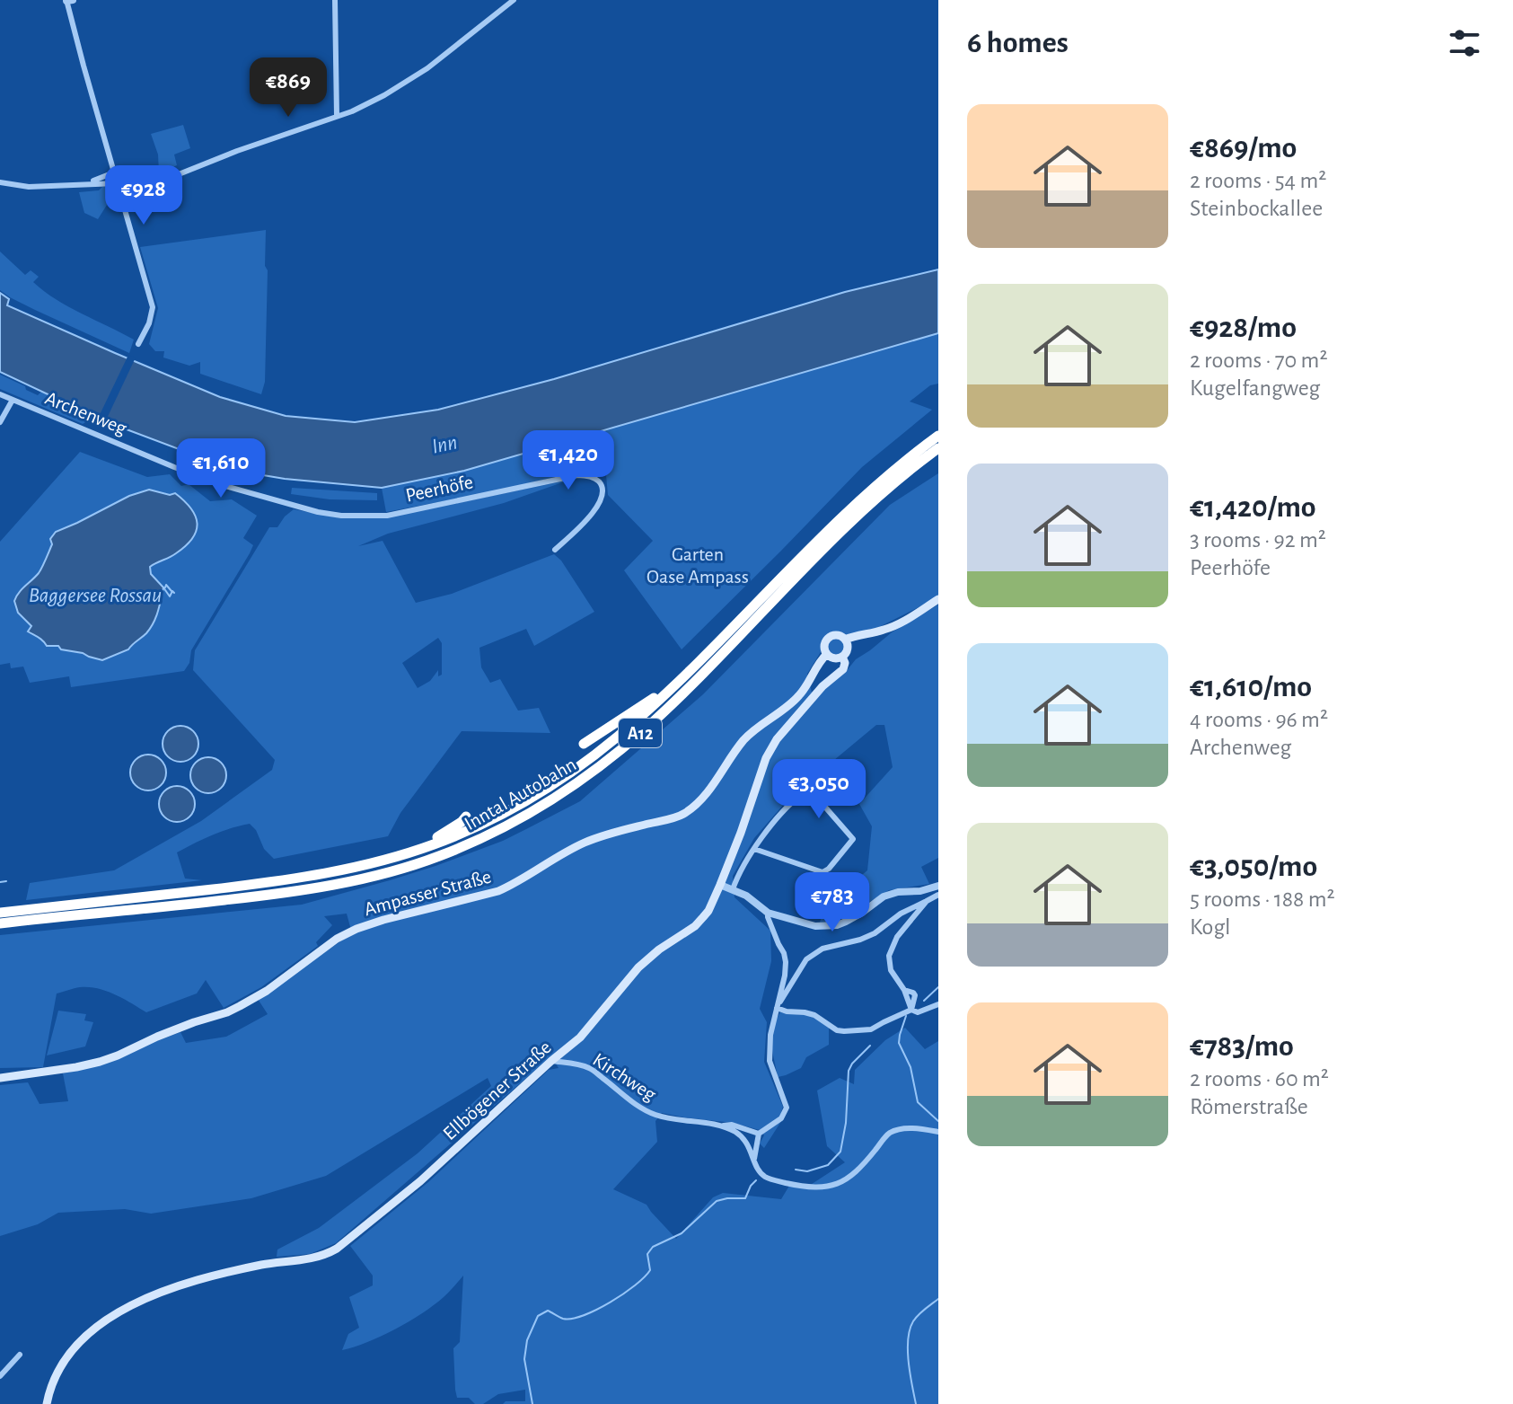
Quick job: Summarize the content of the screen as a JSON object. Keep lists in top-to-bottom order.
{
  "streets": {
    "highway": ["A12", "Inntal Autobahn"],
    "main road": ["Ampasser Straße", "Ellbögener Straße"],
    "street": ["Archenweg", "Peerhöfe", "Kirchweg"]
  },
  "crossings": [
    ["Archenweg", "Peerhöfe"],
    ["Ampasser Straße", "Ellbögener Straße"],
    ["Kirchweg", "Ellbögener Straße"]
  ],
  "water": ["Inn", "Baggersee Rossau"],
  "parks": ["Garten Oase Ampass"],
  "page": {
    "heading": "6 homes",
    "price": [
      "€869",
      "€928",
      "€1,420",
      "€1,610",
      "€3,050",
      "€783"
    ],
    "list": [
      {
        "name": "€869/mo",
        "note": "2 rooms · 54 m² · Steinbockallee"
      },
      {
        "name": "€928/mo",
        "note": "2 rooms · 70 m² · Kugelfangweg"
      },
      {
        "name": "€1,420/mo",
        "note": "3 rooms · 92 m² · Peerhöfe"
      },
      {
        "name": "€1,610/mo",
        "note": "4 rooms · 96 m² · Archenweg"
      },
      {
        "name": "€3,050/mo",
        "note": "5 rooms · 188 m² · Kogl"
      },
      {
        "name": "€783/mo",
        "note": "2 rooms · 60 m² · Römerstraße"
      }
    ]
  }
}
